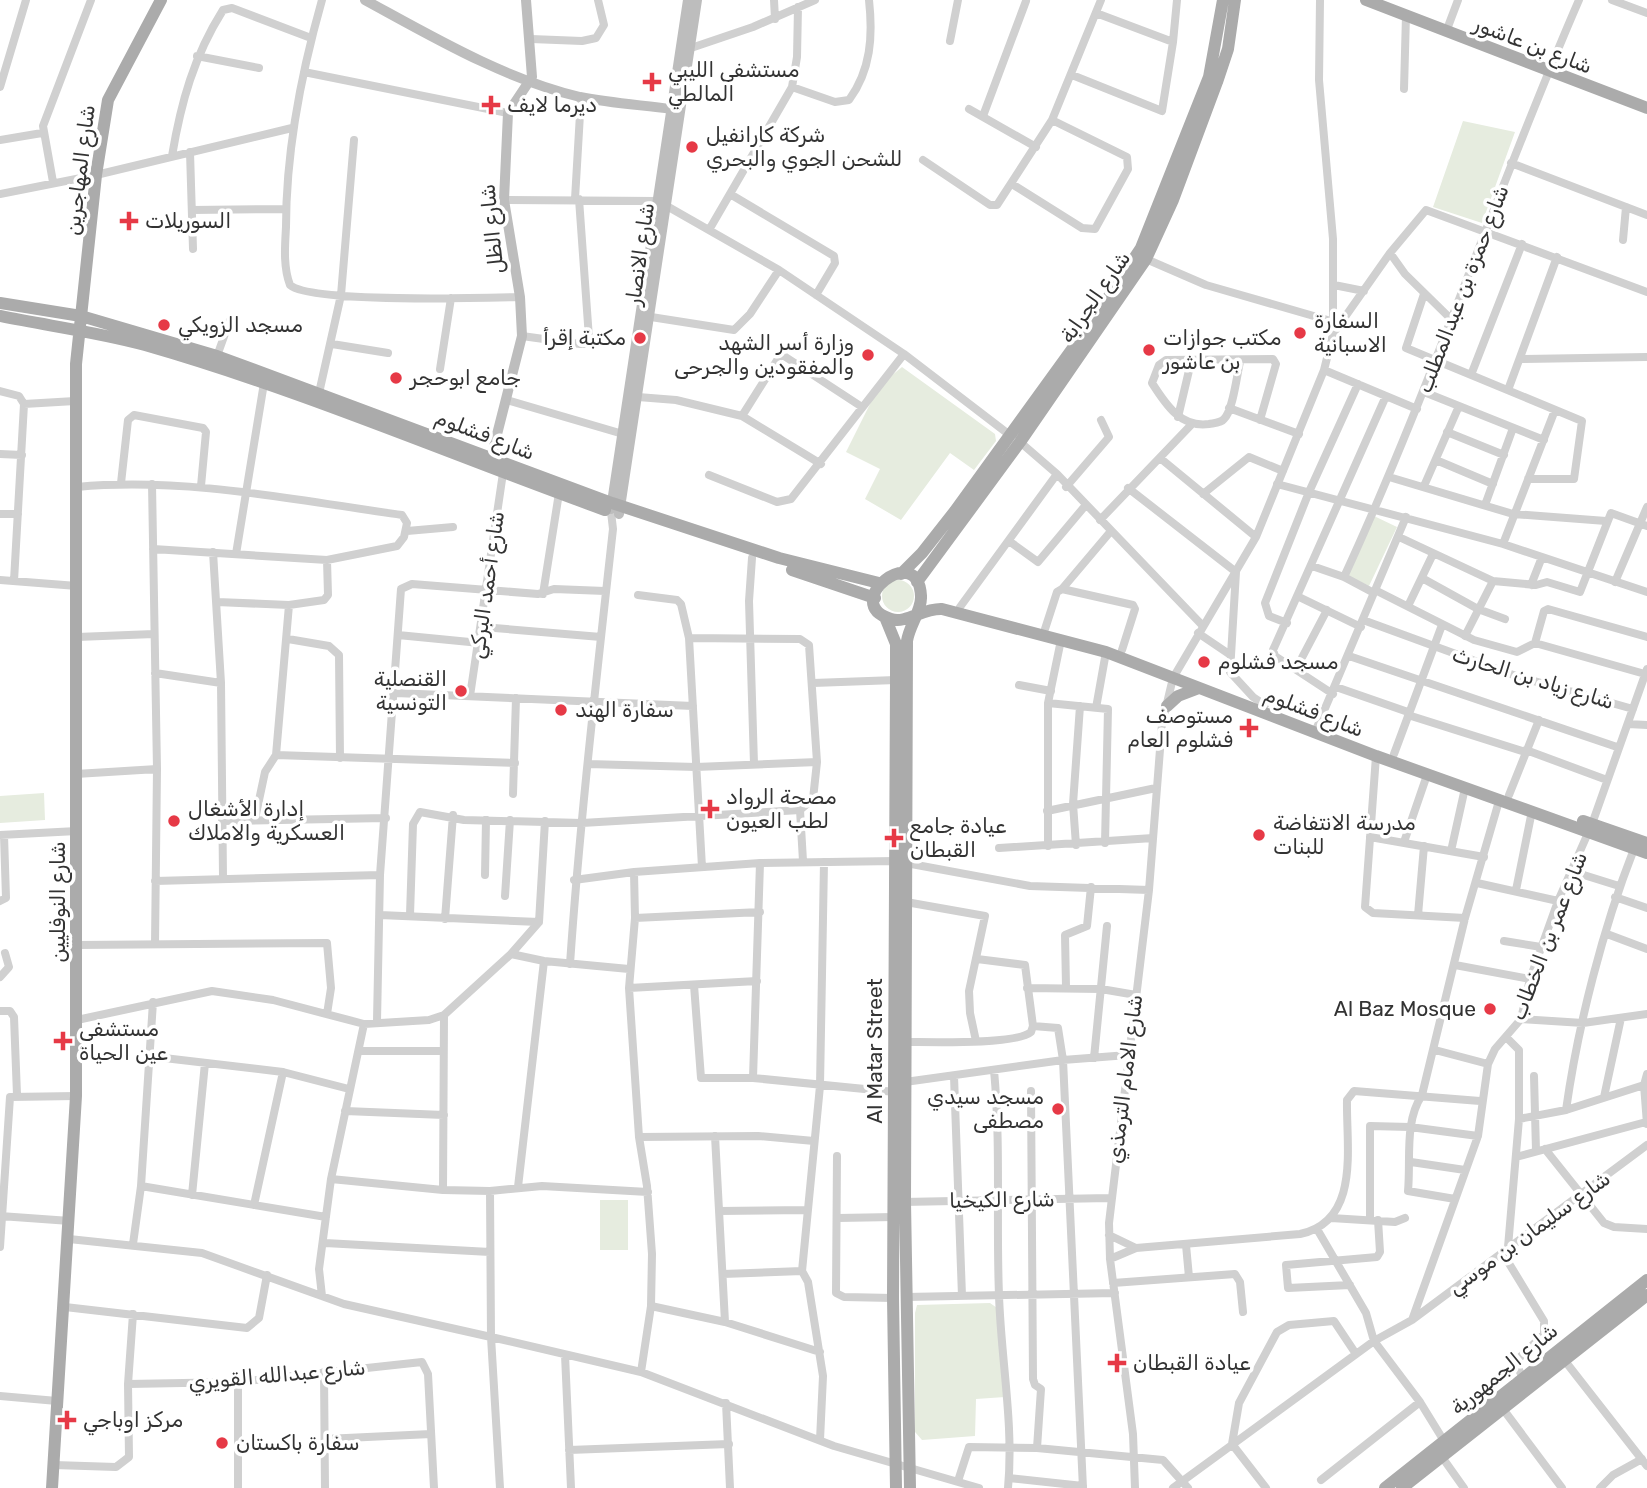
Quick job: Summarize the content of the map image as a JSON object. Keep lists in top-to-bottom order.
{
  "streets": {
    "main road": [
      "شارع بن عاشور",
      "شارع المهاجرين",
      "شارع الظل",
      "شارع الانصار",
      "شارع الجرابة",
      "شارع فشلوم",
      "شارع النوفليين",
      "Al Matar Street",
      "شارع الجمهورية"
    ],
    "street": [
      "شارع حمزة بن عبدالمطلب",
      "شارع أحمد البركي",
      "شارع زياد بن الحارث",
      "شارع عمر بن الخطاب",
      "شارع الامام الترمذي",
      "شارع الكيخيا",
      "شارع سليمان بن موسي",
      "شارع عبدالله القويري"
    ]
  },
  "crossings": [
    ["شارع بن عاشور", "شارع حمزة بن عبدالمطلب"],
    ["شارع المهاجرين", "شارع فشلوم"],
    ["شارع المهاجرين", "شارع النوفليين"],
    ["شارع الظل", "شارع فشلوم"],
    ["شارع الانصار", "شارع فشلوم"],
    ["شارع الجرابة", "شارع فشلوم"],
    ["شارع الجرابة", "Al Matar Street"],
    ["شارع فشلوم", "شارع أحمد البركي"],
    ["شارع فشلوم", "شارع النوفليين"],
    ["شارع فشلوم", "شارع عمر بن الخطاب"],
    ["شارع فشلوم", "Al Matar Street"],
    ["شارع فشلوم", "شارع الامام الترمذي"],
    ["شارع زياد بن الحارث", "شارع عمر بن الخطاب"],
    ["شارع عمر بن الخطاب", "شارع سليمان بن موسي"],
    ["Al Matar Street", "شارع الكيخيا"],
    ["شارع الامام الترمذي", "شارع الكيخيا"]
  ],
  "places": {
    "health": [
      "مستشفي الليبي المالطي",
      "ديرما لايف",
      "السوريلات",
      "مستوصف فشلوم العام",
      "مصحة الرواد لطب العيون",
      "عيادة جامع القبطان",
      "مستشفى عين الحياة",
      "عيادة القبطان",
      "مركز اوباجي"
    ],
    "other": [
      "شركة كارانفيل للشحن الجوي والبحري",
      "مسجد الزويكي",
      "السفارة الاسبانية",
      "مكتبة إقرأ",
      "مكتب جوازات بن عاشور",
      "وزارة أسر الشهد والمفقودين والجرحى",
      "جامع ابوحجر",
      "مسجد فشلوم",
      "القنصلية التونسية",
      "سفارة الهند",
      "إدارة الأشغال العسكرية والاملاك",
      "مدرسة الانتفاضة للبنات",
      "Al Baz Mosque",
      "مسجد سيدي مصطفى",
      "سفارة باكستان"
    ]
  }
}
